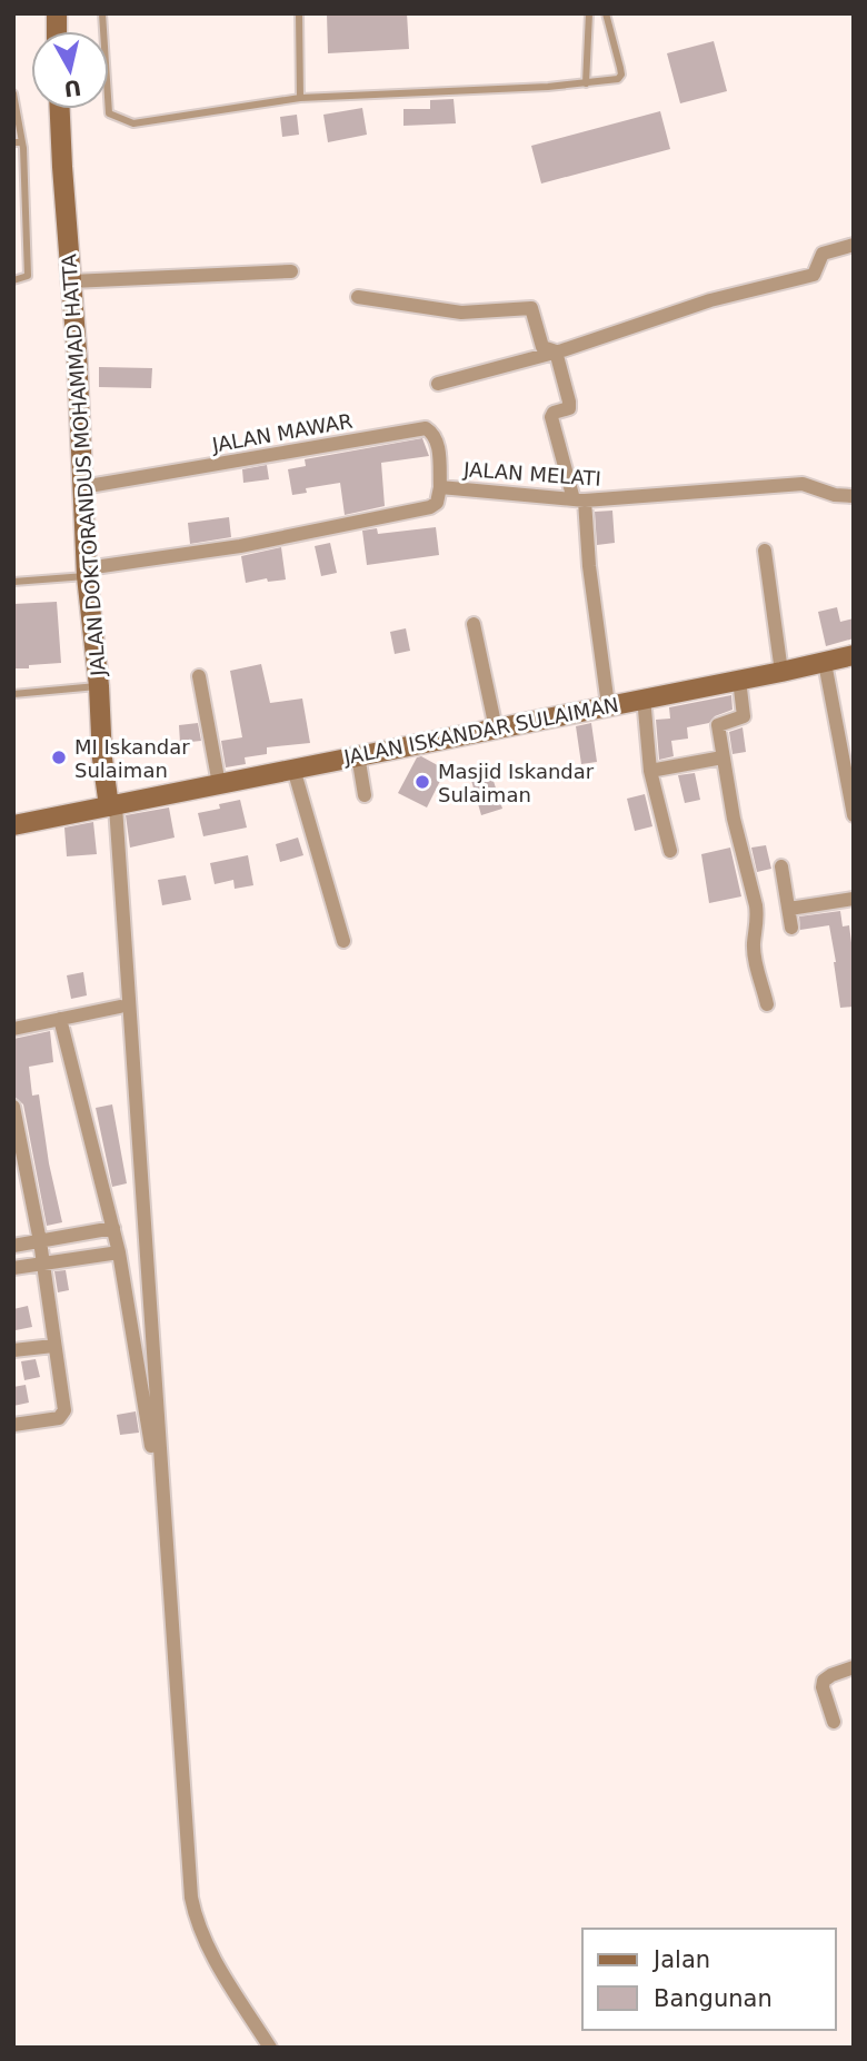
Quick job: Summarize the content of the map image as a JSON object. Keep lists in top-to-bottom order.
{
  "streets": {
    "street": [
      "JALAN MAWAR",
      "JALAN DOKTORANDUS MOHAMMAD HATTA",
      "JALAN MELATI",
      "JALAN ISKANDAR SULAIMAN"
    ]
  },
  "crossings": [
    ["JALAN MAWAR", "JALAN DOKTORANDUS MOHAMMAD HATTA"],
    ["JALAN MAWAR", "JALAN MELATI"],
    ["JALAN DOKTORANDUS MOHAMMAD HATTA", "JALAN MELATI"],
    ["JALAN DOKTORANDUS MOHAMMAD HATTA", "JALAN ISKANDAR SULAIMAN"]
  ],
  "places": ["MI Iskandar Sulaiman", "Masjid Iskandar Sulaiman"],
  "legend": ["Jalan", "Bangunan"],
  "north": "bottom"
}
